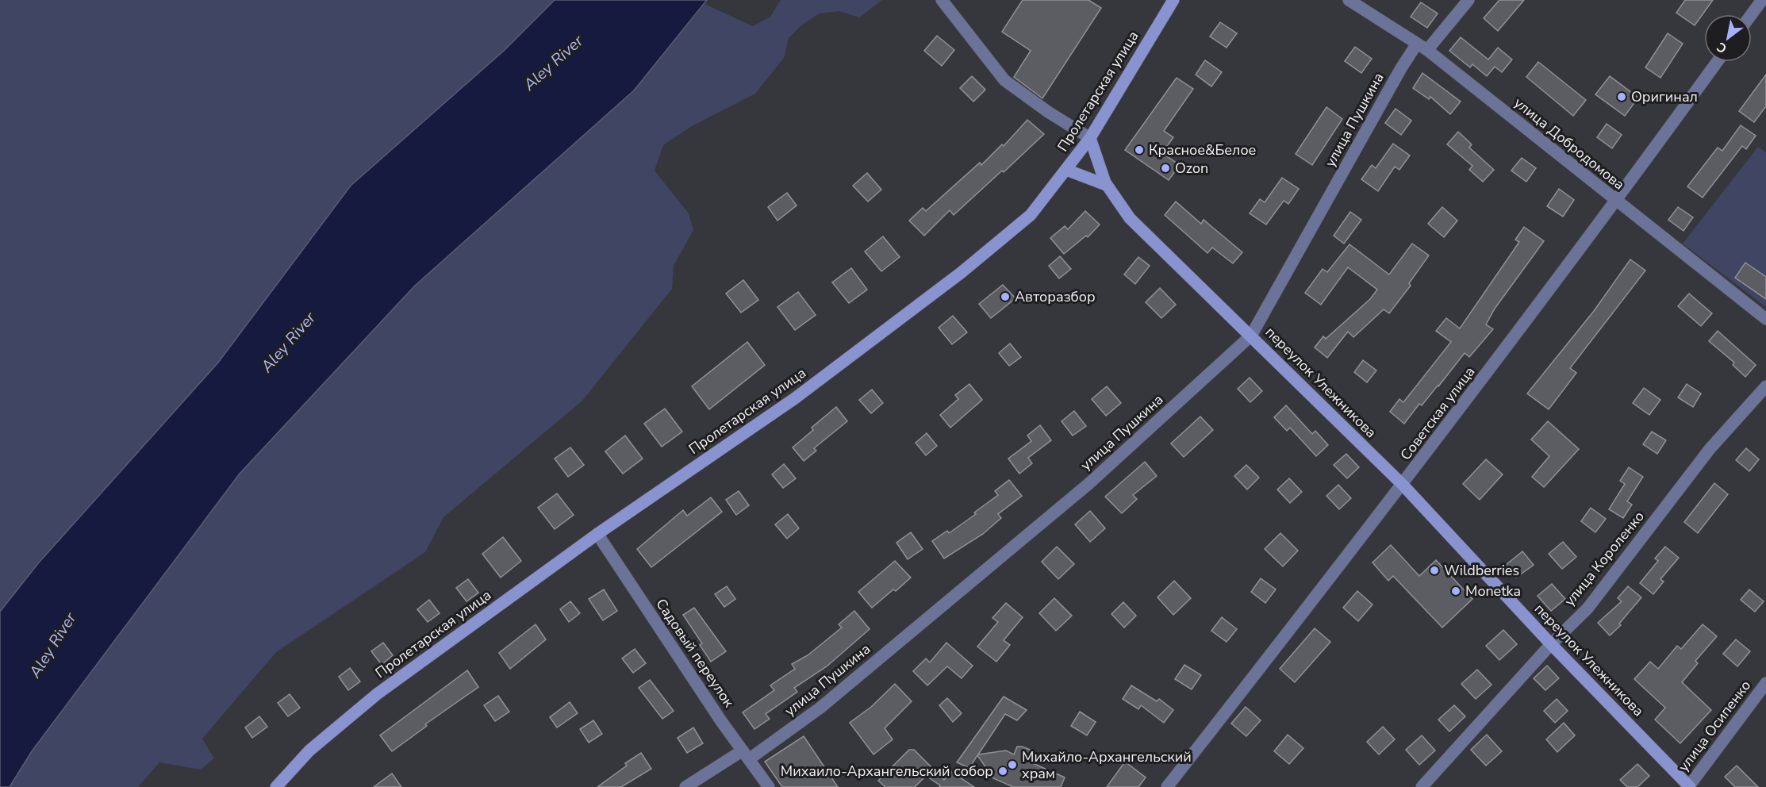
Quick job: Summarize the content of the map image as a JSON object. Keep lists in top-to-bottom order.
{
  "streets": {
    "street": [
      "Пролетарская улица",
      "улица Пушкина",
      "улица Добродомова",
      "переулок Улежникова",
      "Советская улица",
      "улица Короленко",
      "Садовый переулок",
      "улица Осипенко"
    ]
  },
  "crossings": [
    ["Пролетарская улица", "переулок Улежникова"],
    ["Пролетарская улица", "Садовый переулок"],
    ["улица Пушкина", "улица Добродомова"],
    ["улица Пушкина", "переулок Улежникова"],
    ["улица Пушкина", "Садовый переулок"],
    ["улица Добродомова", "Советская улица"],
    ["переулок Улежникова", "Советская улица"],
    ["переулок Улежникова", "улица Короленко"],
    ["переулок Улежникова", "улица Осипенко"]
  ],
  "water": ["Aley River"],
  "places": [
    "Оригинал",
    "Красное&Белое",
    "Ozon",
    "Авторазбор",
    "Wildberries",
    "Monetka",
    "Михайло-Архангельский храм",
    "Михаило-Архангельский собор"
  ],
  "north": "bottom left"
}
